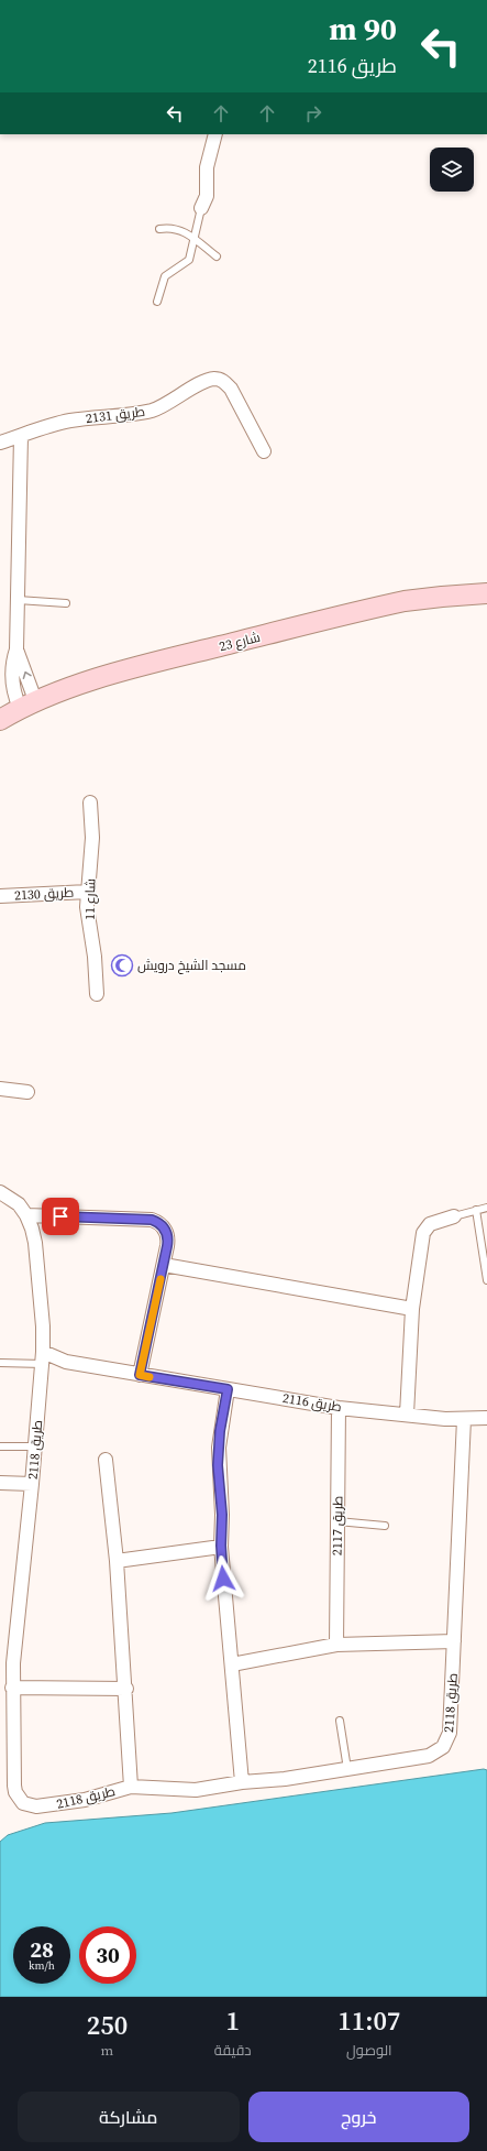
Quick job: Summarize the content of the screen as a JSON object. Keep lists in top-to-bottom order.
{
  "streets": {
    "street": [
      "طريق 2131",
      "شارع 23",
      "طريق 2130",
      "شارع 11",
      "طريق 2116",
      "طريق 2118",
      "طريق 2117"
    ]
  },
  "crossings": [
    ["طريق 2130", "شارع 11"],
    ["طريق 2116", "طريق 2118"],
    ["طريق 2116", "طريق 2117"]
  ],
  "places": {
    "mosque": ["مسجد الشيخ درويش"]
  },
  "page": {
    "turn": ["90 m", "طريق 2116"],
    "speed": "28 km/h",
    "limit": "30",
    "eta": [
      "11:07",
      "الوصول",
      "1",
      "دقيقة",
      "250",
      "m"
    ],
    "buttons": ["خروج", "مشاركة"]
  }
}
